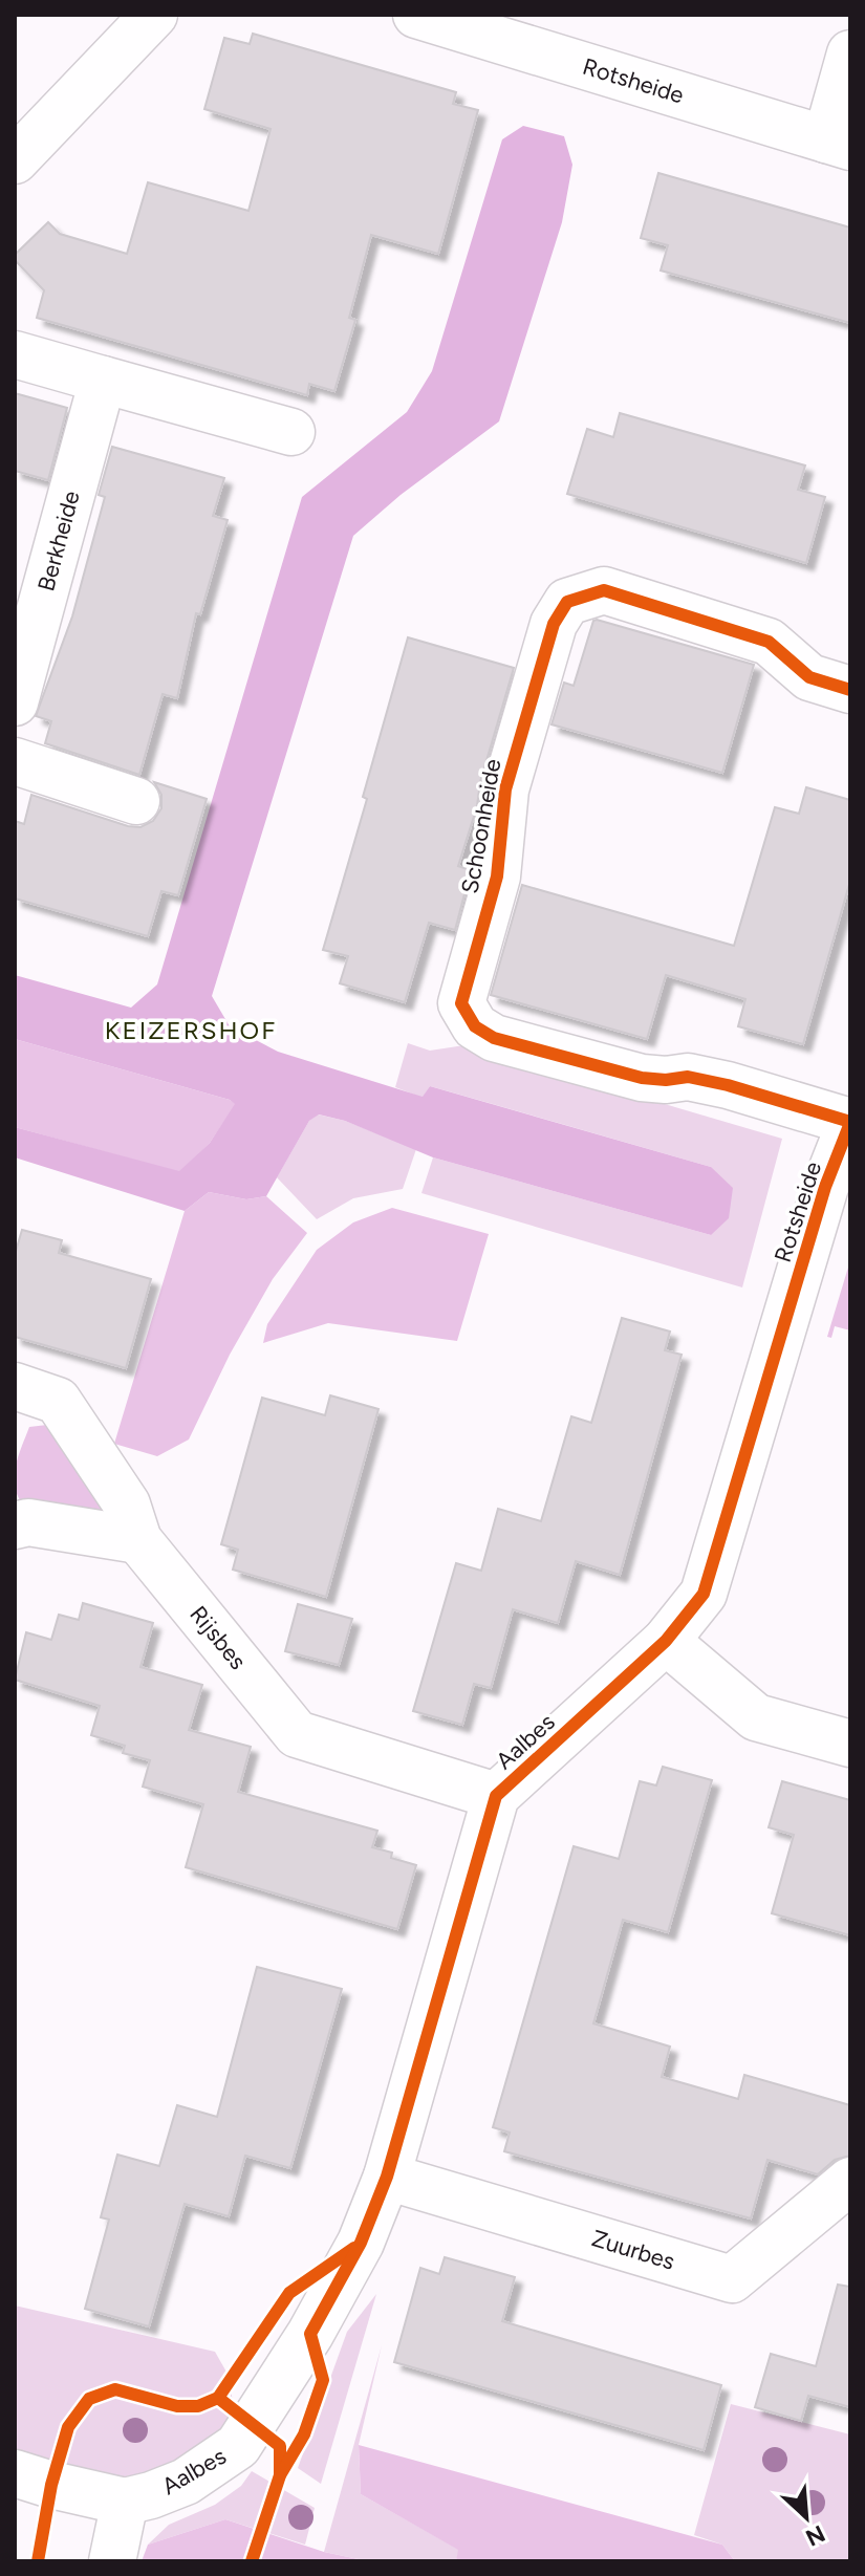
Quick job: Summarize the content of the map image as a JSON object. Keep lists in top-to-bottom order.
{
  "streets": {
    "street": [
      "Rotsheide",
      "Berkheide",
      "Schoonheide",
      "Rijsbes",
      "Aalbes",
      "Zuurbes"
    ]
  },
  "crossings": [
    ["Rotsheide", "Schoonheide"],
    ["Rotsheide", "Aalbes"],
    ["Rijsbes", "Aalbes"],
    ["Aalbes", "Zuurbes"]
  ],
  "districts": ["KEIZERSHOF"],
  "north": "bottom right"
}
